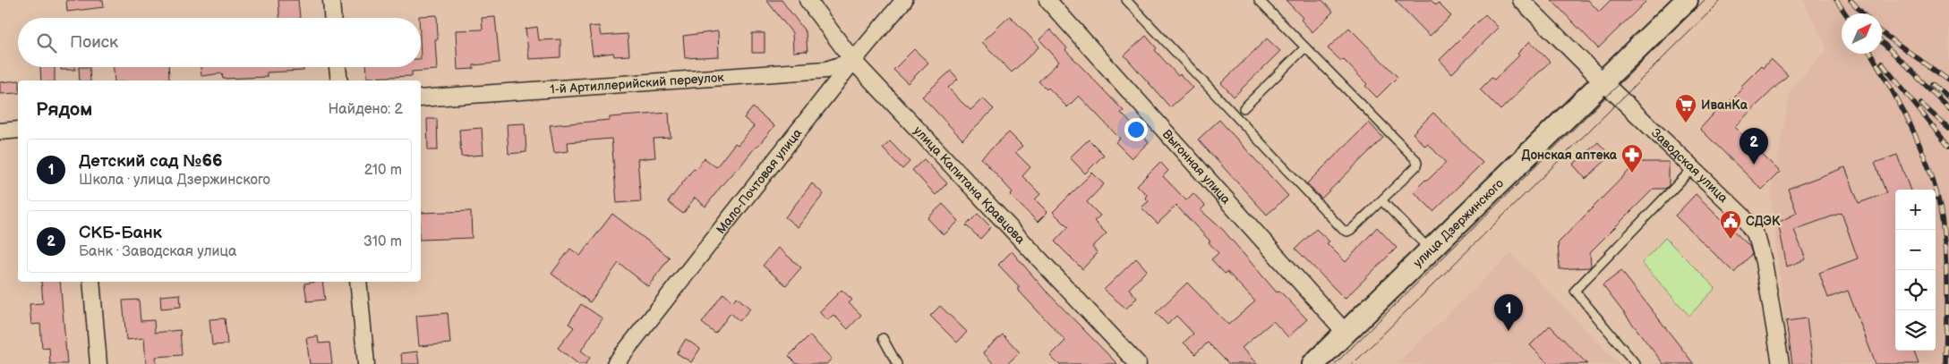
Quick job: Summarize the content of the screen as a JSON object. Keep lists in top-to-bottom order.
{
  "streets": {
    "main road": ["улица Дзержинского"],
    "street": [
      "1-й Артиллерийский переулок",
      "Заводская улица",
      "Выгонная улица",
      "Мало-Почтовая улица",
      "улица Капитана Кравцова"
    ]
  },
  "crossings": [
    ["1-й Артиллерийский переулок", "Мало-Почтовая улица"],
    ["1-й Артиллерийский переулок", "улица Капитана Кравцова"],
    ["Заводская улица", "улица Дзержинского"],
    ["Выгонная улица", "улица Дзержинского"],
    ["Мало-Почтовая улица", "улица Капитана Кравцова"]
  ],
  "places": {
    "supermarket": ["ИванКа"],
    "pharmacy": ["Донская аптека"],
    "public building": ["СДЭК"]
  },
  "north": "top right",
  "page": {
    "search": "Поиск",
    "heading": ["Рядом", "Найдено: 2"],
    "pins": ["2", "1"],
    "list": [
      {
        "mark": "1",
        "name": "Детский сад №66",
        "note": "Школа · улица Дзержинского",
        "value": "210 m"
      },
      {
        "mark": "2",
        "name": "СКБ-Банк",
        "note": "Банк · Заводская улица",
        "value": "310 m"
      }
    ],
    "map_buttons": ["+", "−"]
  }
}
